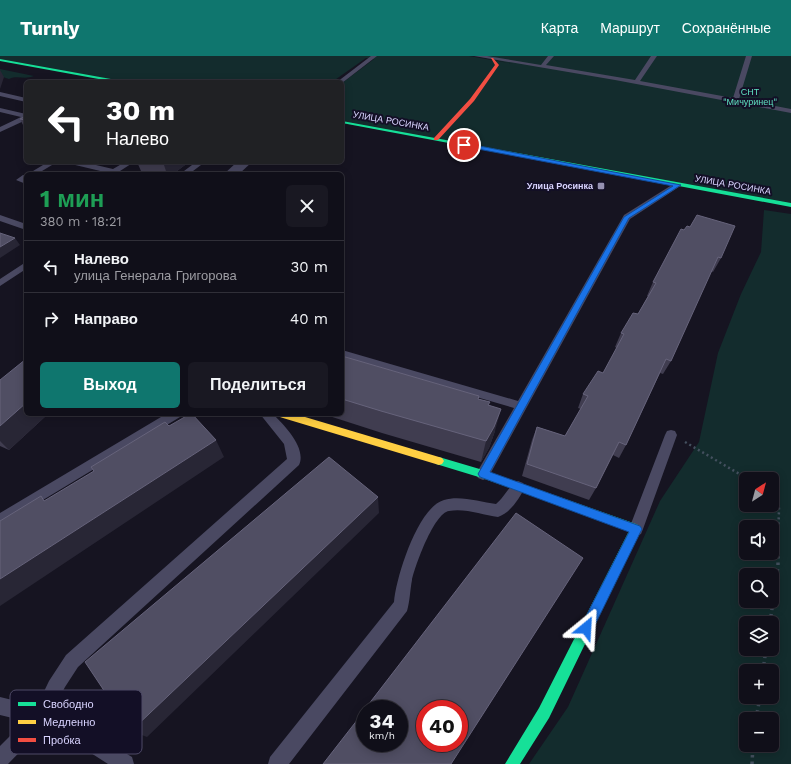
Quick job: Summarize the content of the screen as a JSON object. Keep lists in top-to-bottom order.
{
  "streets": {
    "main road": ["УЛИЦА РОСИНКА"]
  },
  "parks": ["СНТ \"Мичуринец\""],
  "places": {
    "transit": ["Улица Росинка"]
  },
  "legend": ["Свободно", "Медленно", "Пробка"],
  "north": "top right",
  "page": {
    "header": "Turnly",
    "nav": ["Карта", "Маршрут", "Сохранённые"],
    "turn": ["30 m", "Налево"],
    "heading": ["1 мин", "380 m · 18:21"],
    "list": [
      {
        "name": "Налево",
        "note": "улица Генерала Григорова",
        "value": "30 m"
      },
      {
        "name": "Направо",
        "value": "40 m"
      }
    ],
    "buttons": ["Выход", "Поделиться"],
    "map_buttons": ["+", "−"],
    "speed": "34 km/h",
    "limit": "40"
  }
}
